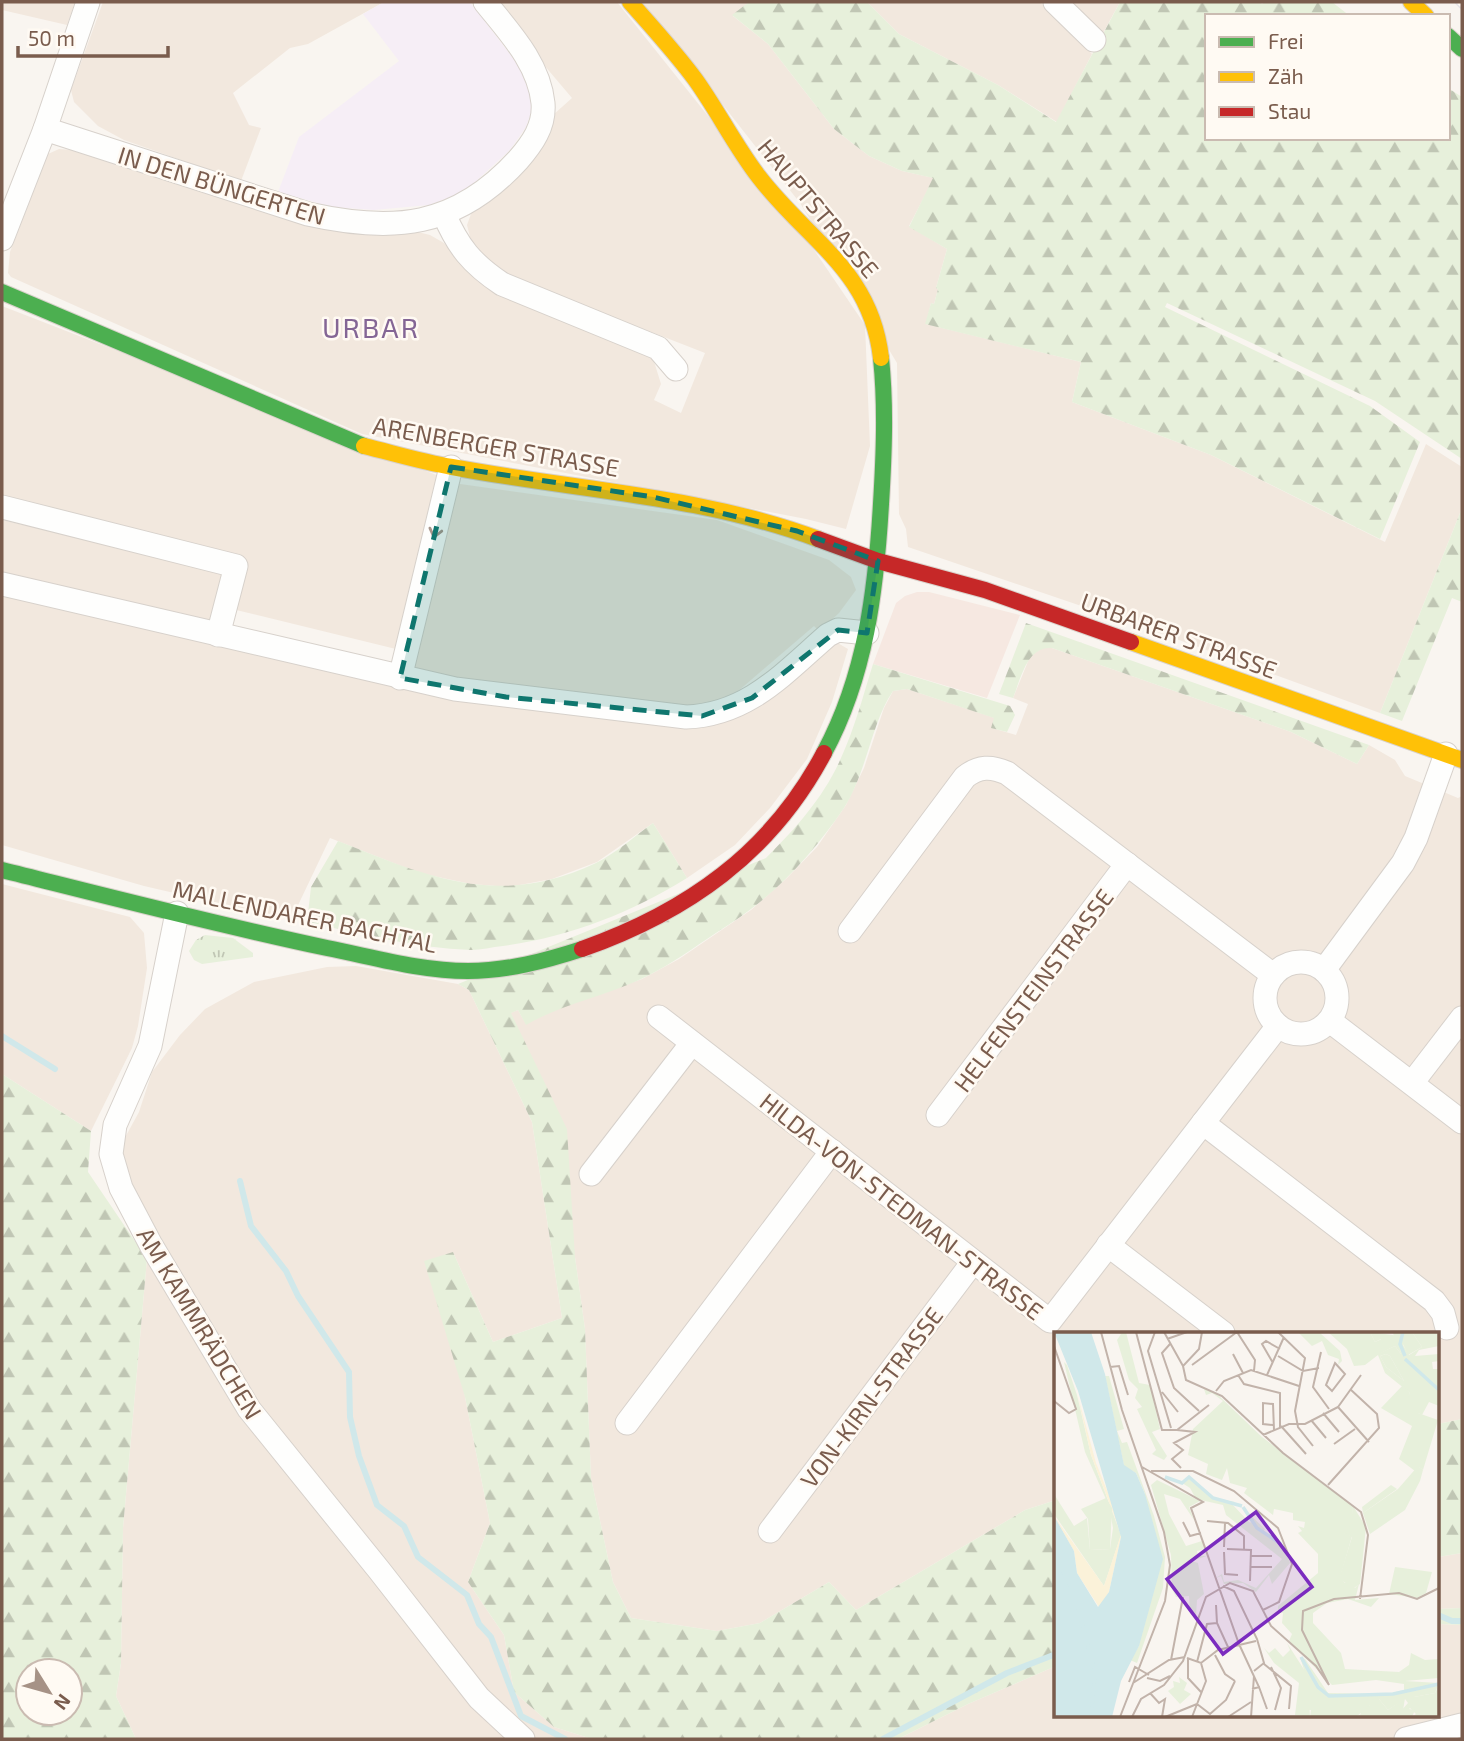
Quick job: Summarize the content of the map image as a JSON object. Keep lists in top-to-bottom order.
{
  "streets": {
    "street": [
      "IN DEN BÜNGERTEN",
      "HAUPTSTRASSE",
      "ARENBERGER STRASSE",
      "URBARER STRASSE",
      "MALLENDARER BACHTAL",
      "HELFENSTEINSTRASSE",
      "HILDA-VON-STEDMAN-STRASSE",
      "AM KAMMRÄDCHEN",
      "VON-KIRN-STRASSE"
    ]
  },
  "crossings": [
    ["HAUPTSTRASSE", "ARENBERGER STRASSE"],
    ["HAUPTSTRASSE", "URBARER STRASSE"],
    ["HAUPTSTRASSE", "MALLENDARER BACHTAL"],
    ["ARENBERGER STRASSE", "URBARER STRASSE"],
    ["ARENBERGER STRASSE", "MALLENDARER BACHTAL"],
    ["URBARER STRASSE", "MALLENDARER BACHTAL"],
    ["MALLENDARER BACHTAL", "AM KAMMRÄDCHEN"],
    ["HELFENSTEINSTRASSE", "HILDA-VON-STEDMAN-STRASSE"],
    ["HILDA-VON-STEDMAN-STRASSE", "VON-KIRN-STRASSE"]
  ],
  "districts": ["URBAR"],
  "legend": ["Frei", "Zäh", "Stau"],
  "scale_bar": "50 m",
  "north": "bottom right"
}
